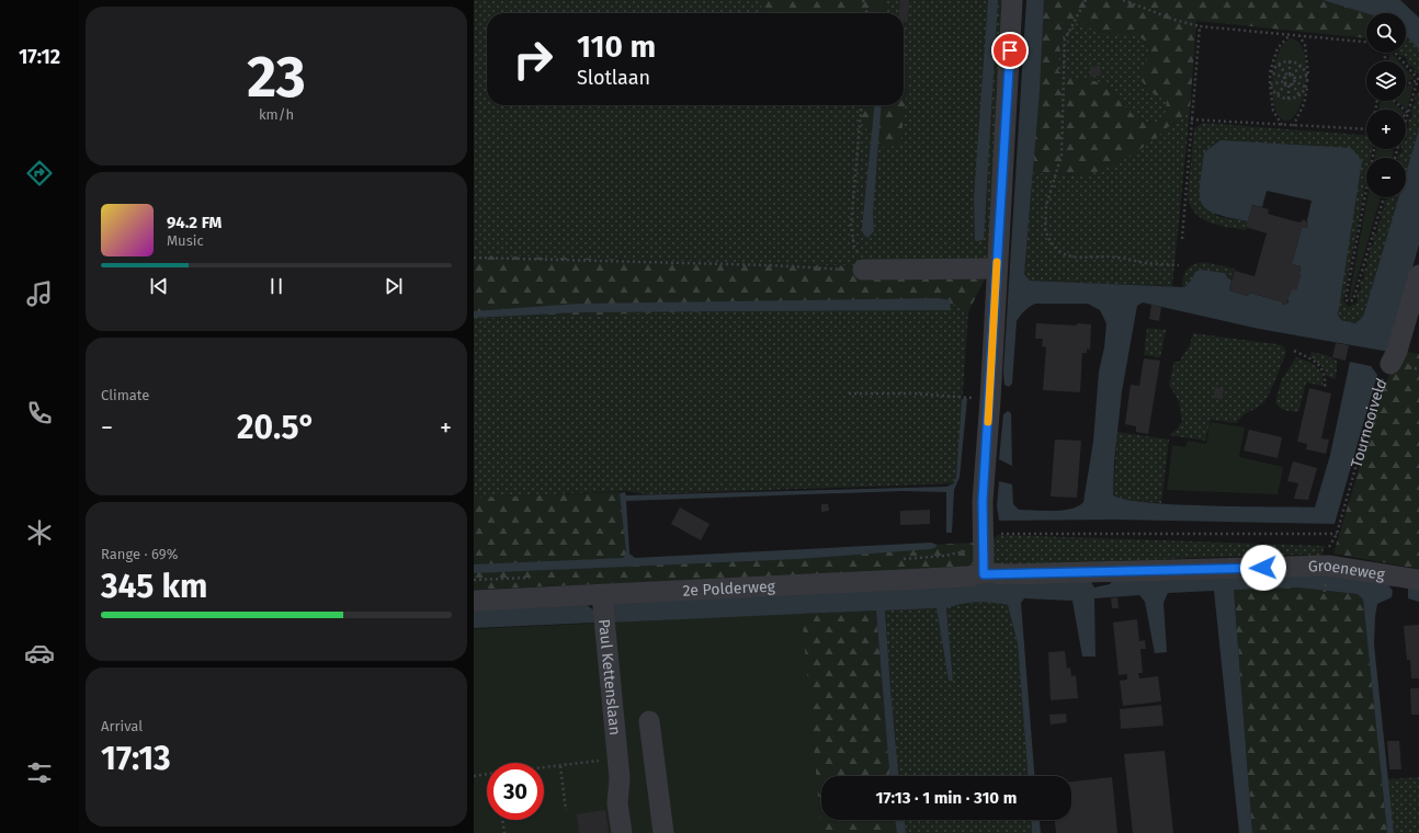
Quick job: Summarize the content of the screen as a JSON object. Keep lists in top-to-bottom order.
{
  "streets": {
    "street": [
      "Tournooiveld",
      "Groeneweg",
      "2e Polderweg",
      "Paul Kettenslaan"
    ]
  },
  "crossings": [
    ["Groeneweg", "2e Polderweg"],
    ["2e Polderweg", "Paul Kettenslaan"]
  ],
  "page": {
    "tabs": "17:12",
    "tile": [
      ["23", "km/h"],
      "Climate",
      ["Range · 69%", "345 km"],
      ["Arrival", "17:13"]
    ],
    "map_buttons": ["+", "−"],
    "turn": ["110 m", "Slotlaan"],
    "song": ["94.2 FM", "Music"],
    "heat": ["−", "20.5°", "+"],
    "limit": "30",
    "trip": "17:13 · 1 min · 310 m"
  }
}
